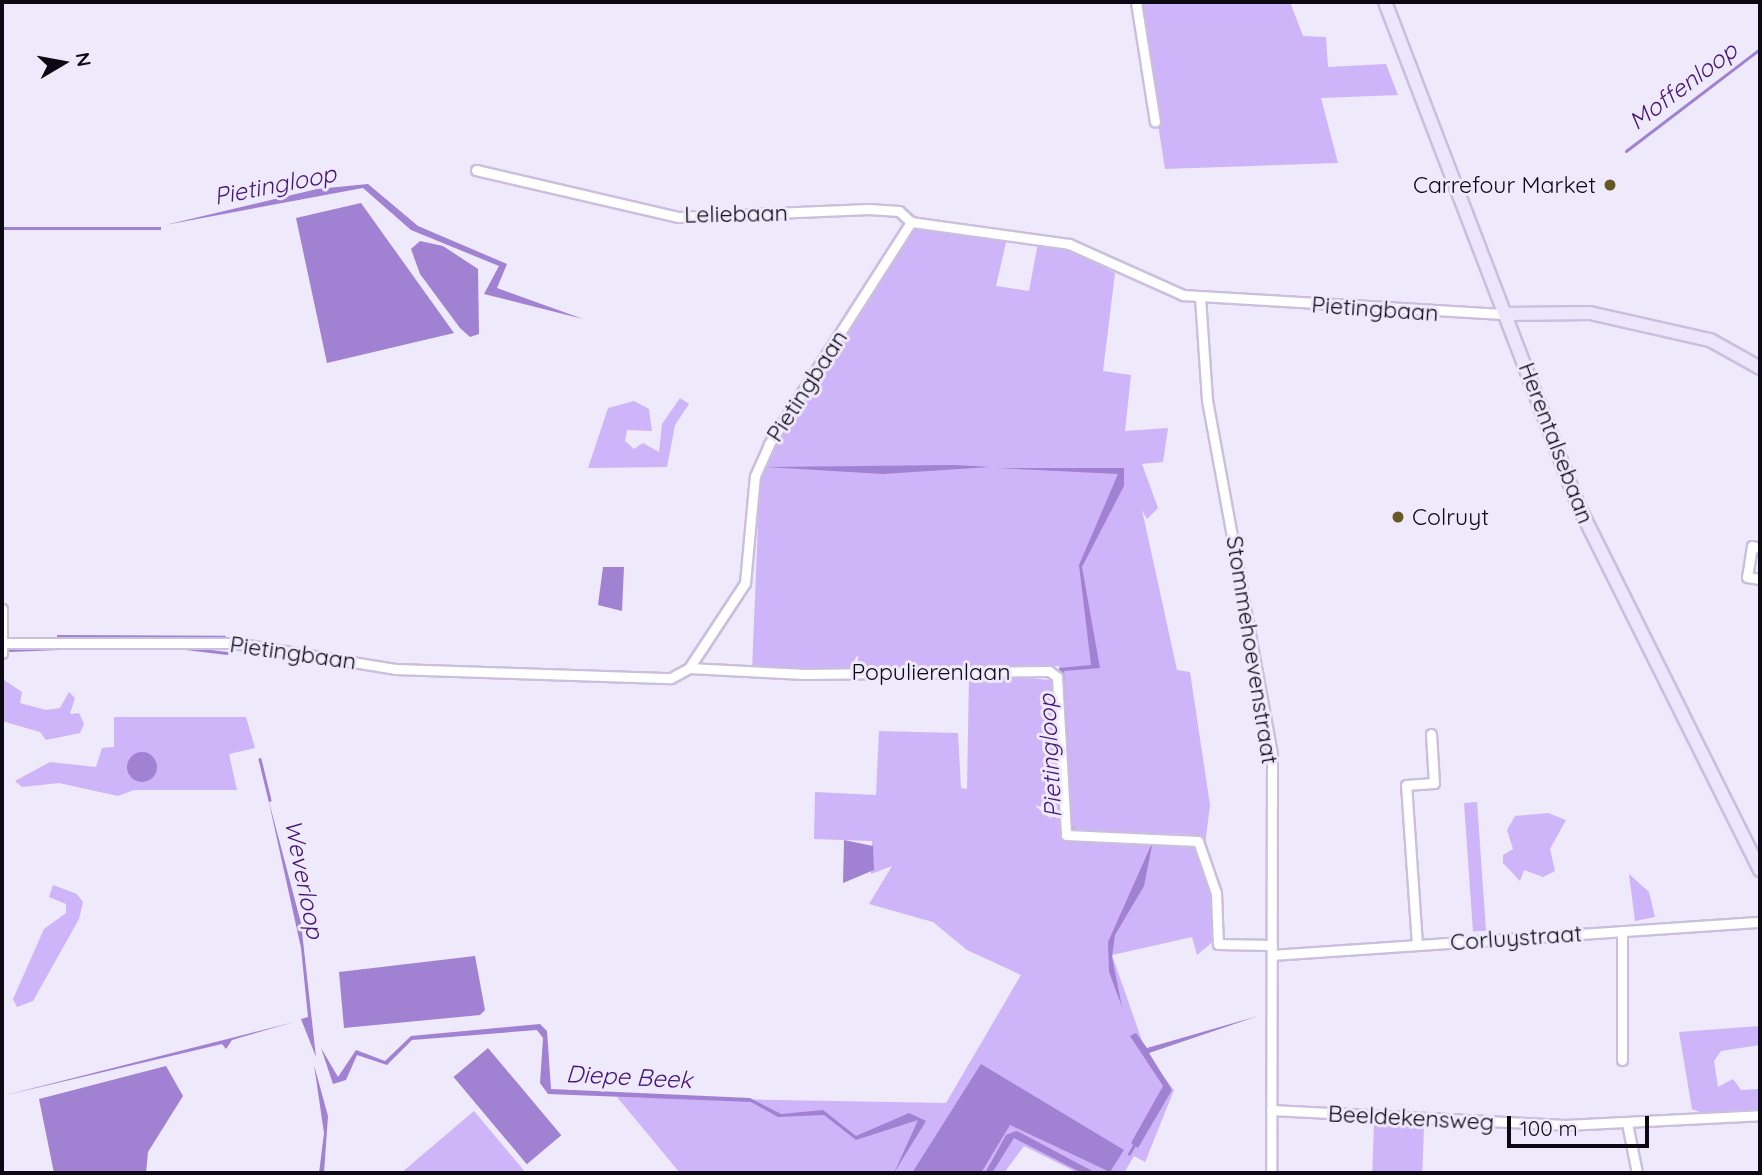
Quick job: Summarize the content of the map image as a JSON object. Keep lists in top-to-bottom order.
{
  "streets": {
    "main road": ["Herentalsebaan"],
    "street": [
      "Leliebaan",
      "Pietingbaan",
      "Stommehoevenstraat",
      "Populierenlaan",
      "Corluystraat",
      "Beeldekensweg"
    ]
  },
  "crossings": [
    ["Leliebaan", "Pietingbaan"],
    ["Pietingbaan", "Herentalsebaan"],
    ["Pietingbaan", "Stommehoevenstraat"],
    ["Pietingbaan", "Populierenlaan"],
    ["Stommehoevenstraat", "Populierenlaan"],
    ["Stommehoevenstraat", "Corluystraat"],
    ["Stommehoevenstraat", "Beeldekensweg"],
    ["Populierenlaan", "Corluystraat"]
  ],
  "water": [
    "Moffenloop",
    "Pietingloop",
    "Weverloop",
    "Diepe Beek"
  ],
  "places": ["Carrefour Market", "Colruyt"],
  "scale_bar": "100 m",
  "north": "right"
}
